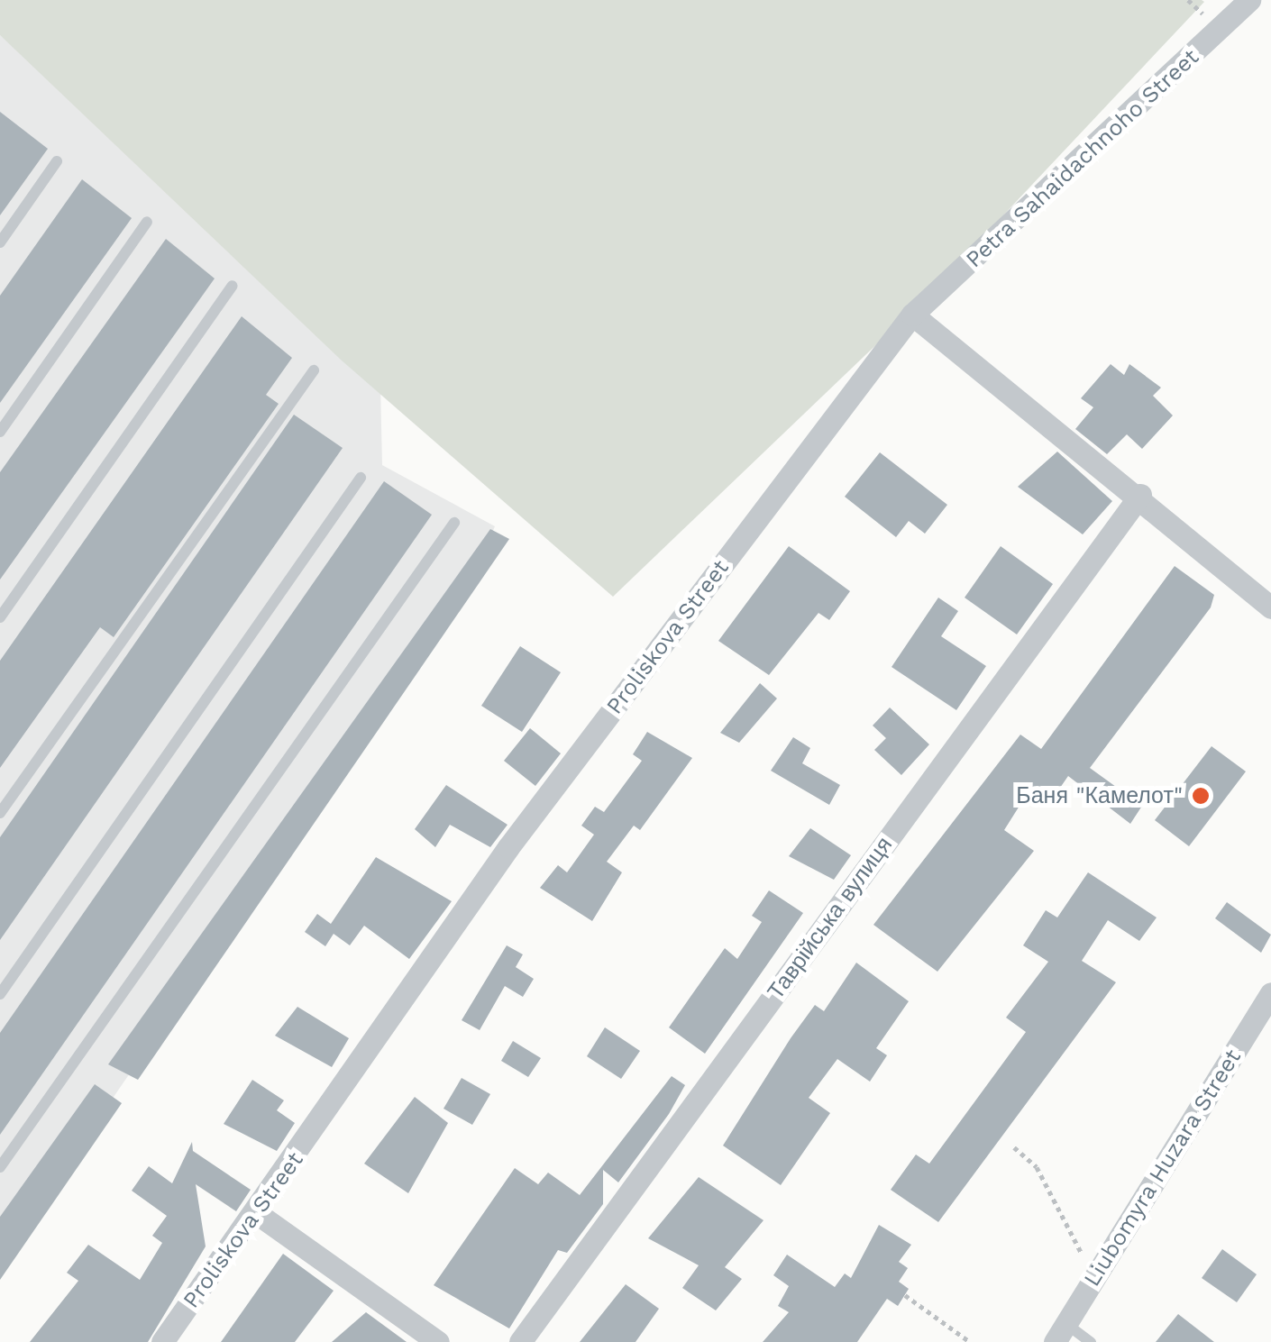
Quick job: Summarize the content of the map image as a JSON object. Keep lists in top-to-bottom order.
{
  "streets": {
    "street": [
      "Petra Sahaidachnoho Street",
      "Proliskova Street",
      "Таврійська вулиця",
      "Liubomyra Huzara Street"
    ]
  },
  "crossings": [
    ["Petra Sahaidachnoho Street", "Proliskova Street"]
  ],
  "places": ["Баня \"Камелот\""]
}
